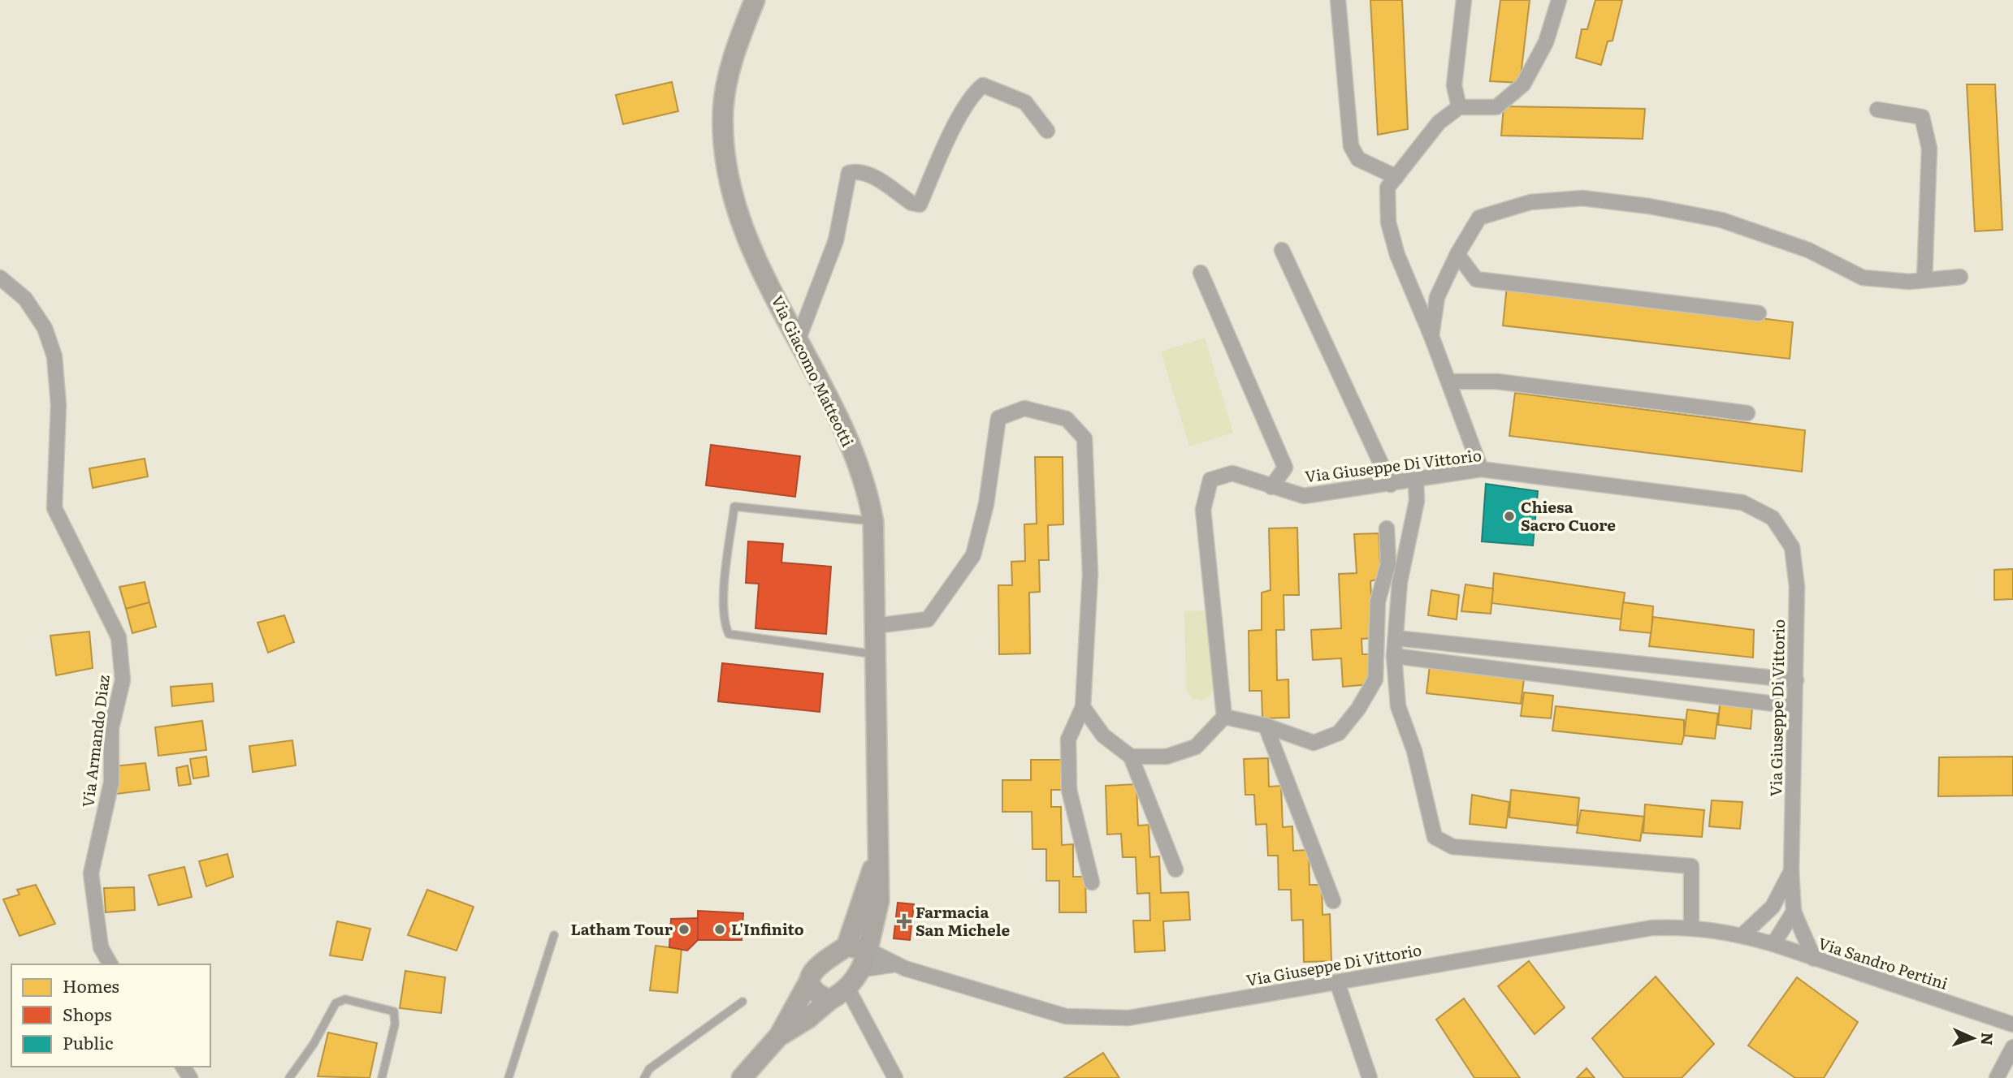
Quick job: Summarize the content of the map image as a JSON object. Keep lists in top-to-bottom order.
{
  "streets": {
    "street": [
      "Via Giacomo Matteotti",
      "Via Giuseppe Di Vittorio",
      "Via Armando Diaz",
      "Via Sandro Pertini"
    ]
  },
  "crossings": [
    ["Via Giacomo Matteotti", "Via Giuseppe Di Vittorio"],
    ["Via Giuseppe Di Vittorio", "Via Sandro Pertini"]
  ],
  "places": {
    "other": ["Chiesa Sacro Cuore", "Latham Tour", "L'Infinito"],
    "health": ["Farmacia San Michele"]
  },
  "legend": ["Homes", "Shops", "Public"],
  "north": "right"
}
